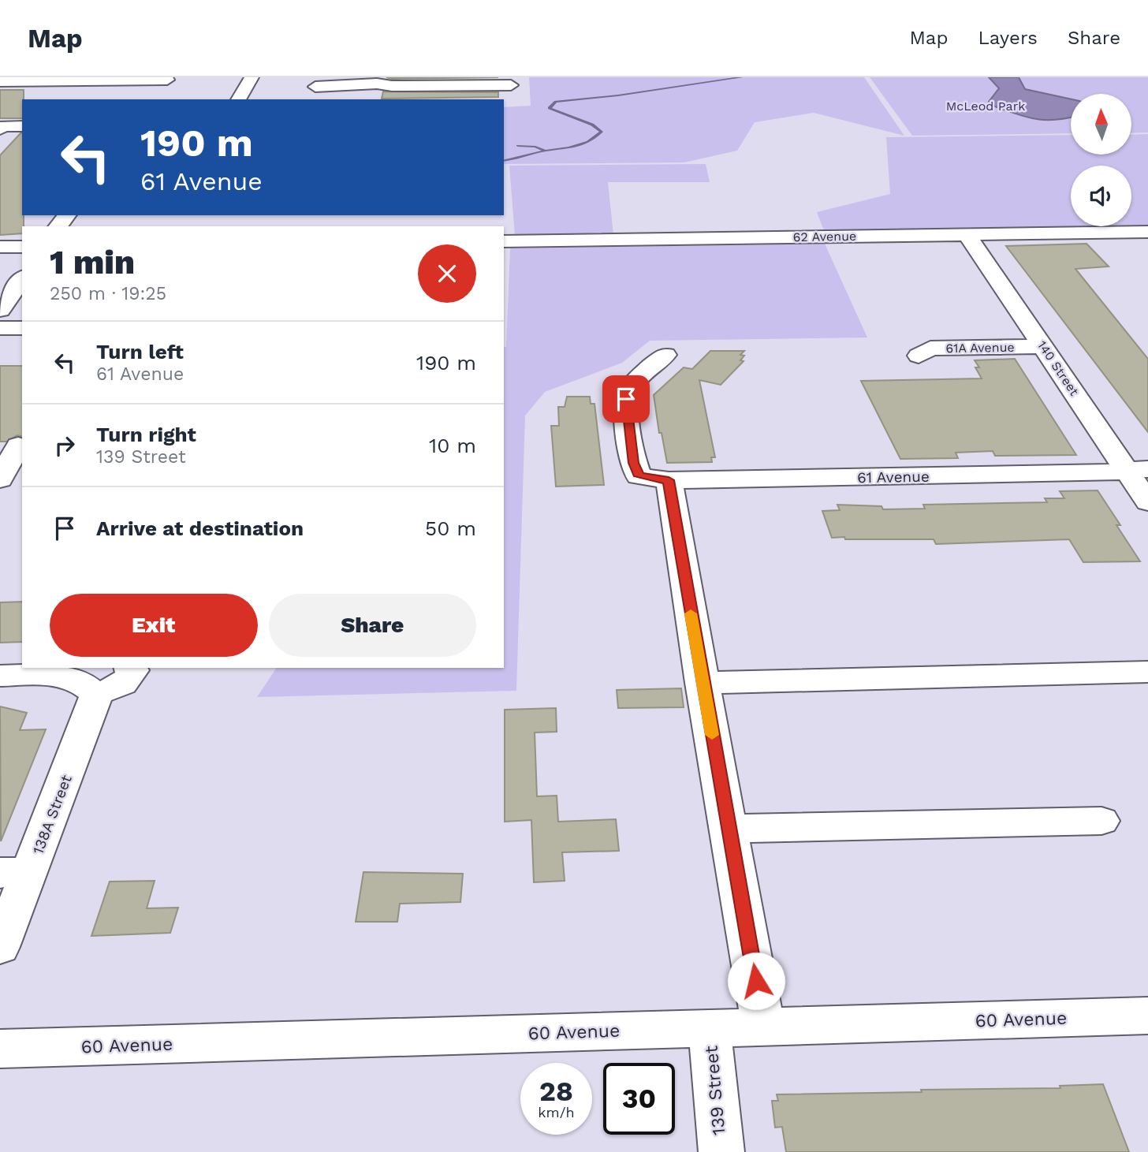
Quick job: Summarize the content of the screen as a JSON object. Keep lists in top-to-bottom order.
{
  "streets": {
    "street": [
      "62 Avenue",
      "61A Avenue",
      "140 Street",
      "61 Avenue",
      "138A Street",
      "60 Avenue",
      "139 Street"
    ]
  },
  "crossings": [
    ["62 Avenue", "140 Street"],
    ["61A Avenue", "140 Street"],
    ["140 Street", "61 Avenue"],
    ["60 Avenue", "139 Street"]
  ],
  "parks": ["McLeod Park"],
  "north": "top",
  "page": {
    "header": "Map",
    "nav": ["Map", "Layers", "Share"],
    "turn": ["190 m", "61 Avenue"],
    "heading": ["1 min", "250 m · 19:25"],
    "list": [
      {
        "name": "Turn left",
        "note": "61 Avenue",
        "value": "190 m"
      },
      {
        "name": "Turn right",
        "note": "139 Street",
        "value": "10 m"
      },
      {
        "name": "Arrive at destination",
        "value": "50 m"
      }
    ],
    "buttons": ["Exit", "Share"],
    "speed": "28 km/h",
    "limit": "30"
  }
}
